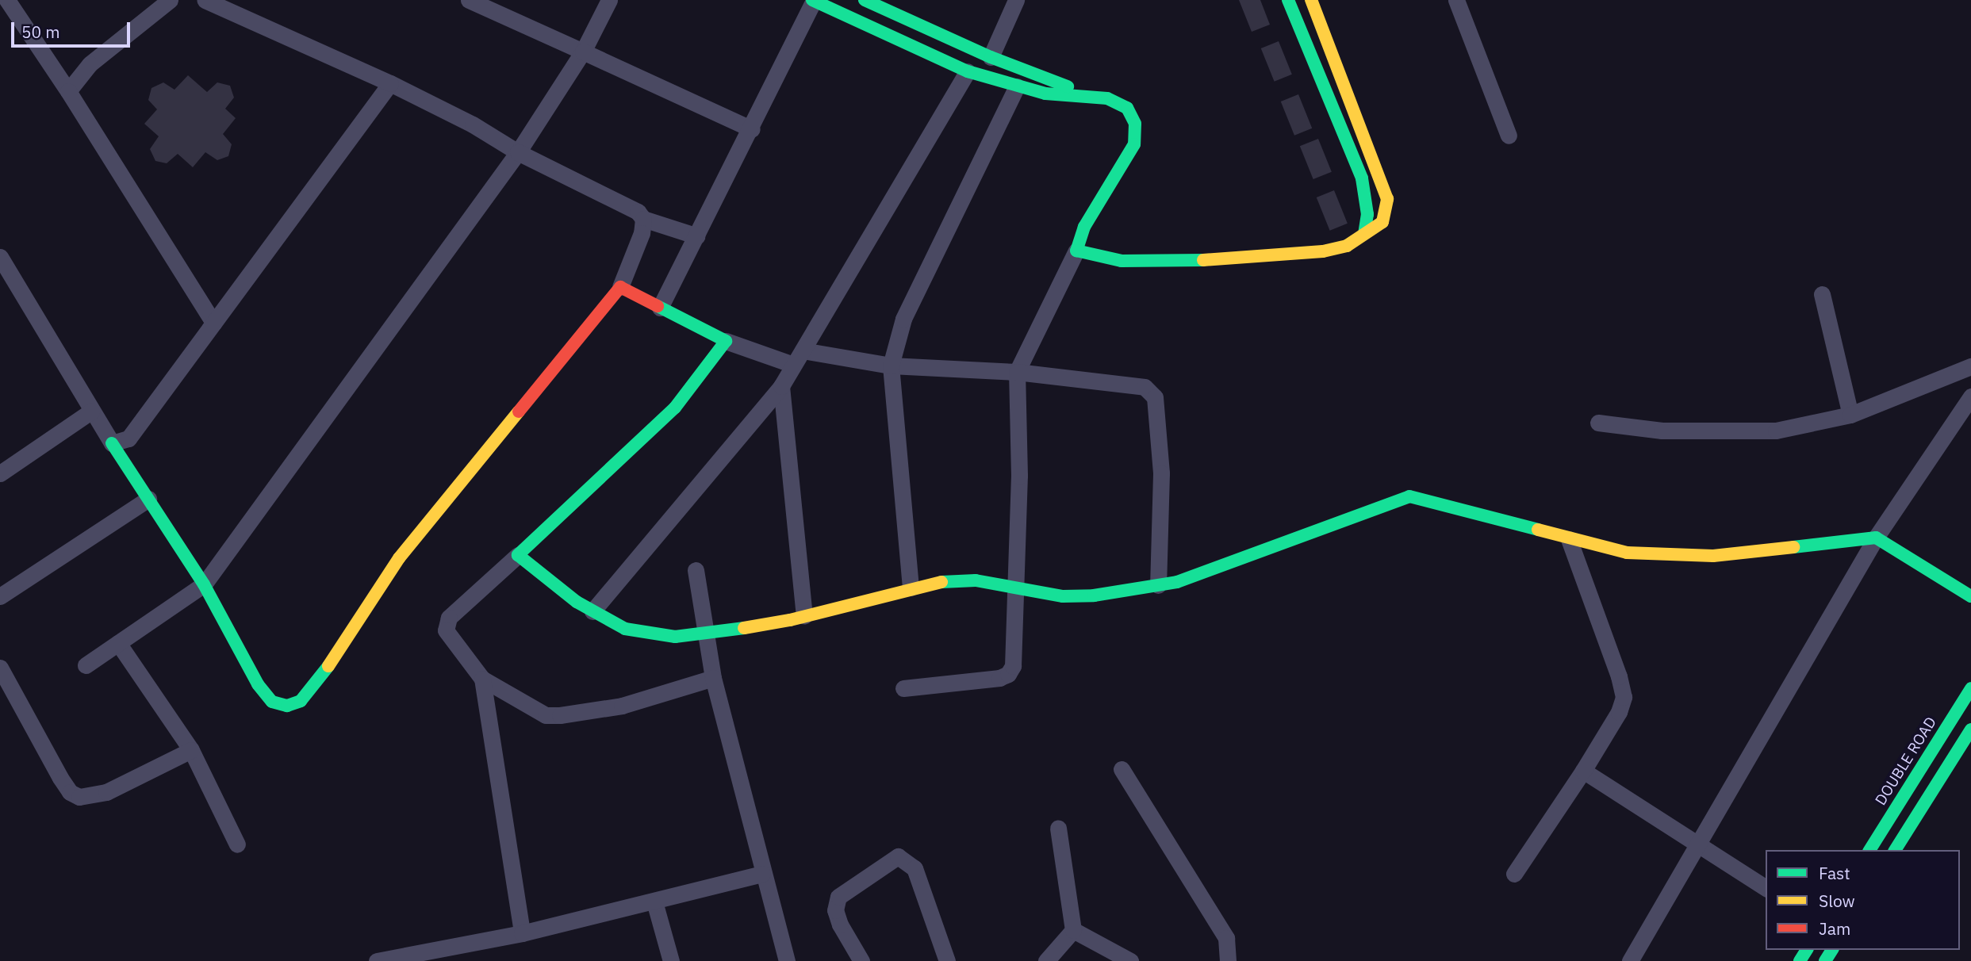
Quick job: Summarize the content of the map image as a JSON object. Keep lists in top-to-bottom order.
{
  "streets": {
    "street": ["DOUBLE ROAD"]
  },
  "legend": ["Fast", "Slow", "Jam"],
  "scale_bar": "50 m"
}
